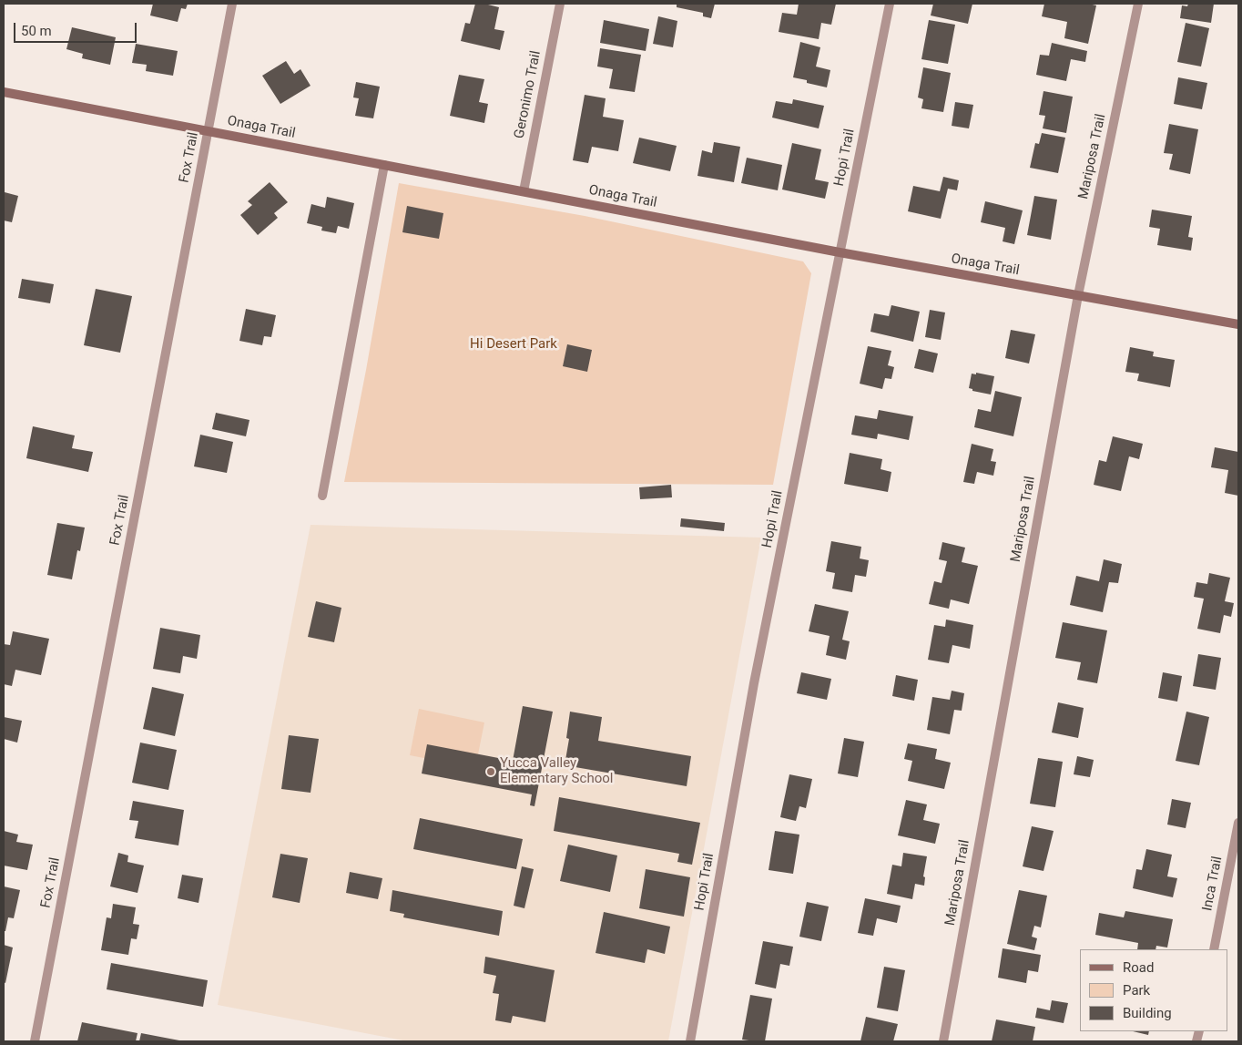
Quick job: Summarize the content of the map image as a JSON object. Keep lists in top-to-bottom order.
{
  "streets": {
    "street": [
      "Geronimo Trail",
      "Onaga Trail",
      "Mariposa Trail",
      "Fox Trail",
      "Hopi Trail",
      "Inca Trail"
    ]
  },
  "crossings": [
    ["Geronimo Trail", "Onaga Trail"],
    ["Onaga Trail", "Mariposa Trail"],
    ["Onaga Trail", "Fox Trail"],
    ["Onaga Trail", "Hopi Trail"]
  ],
  "parks": ["Hi Desert Park"],
  "places": ["Yucca Valley Elementary School"],
  "legend": ["Road", "Park", "Building"],
  "scale_bar": "50 m"
}
